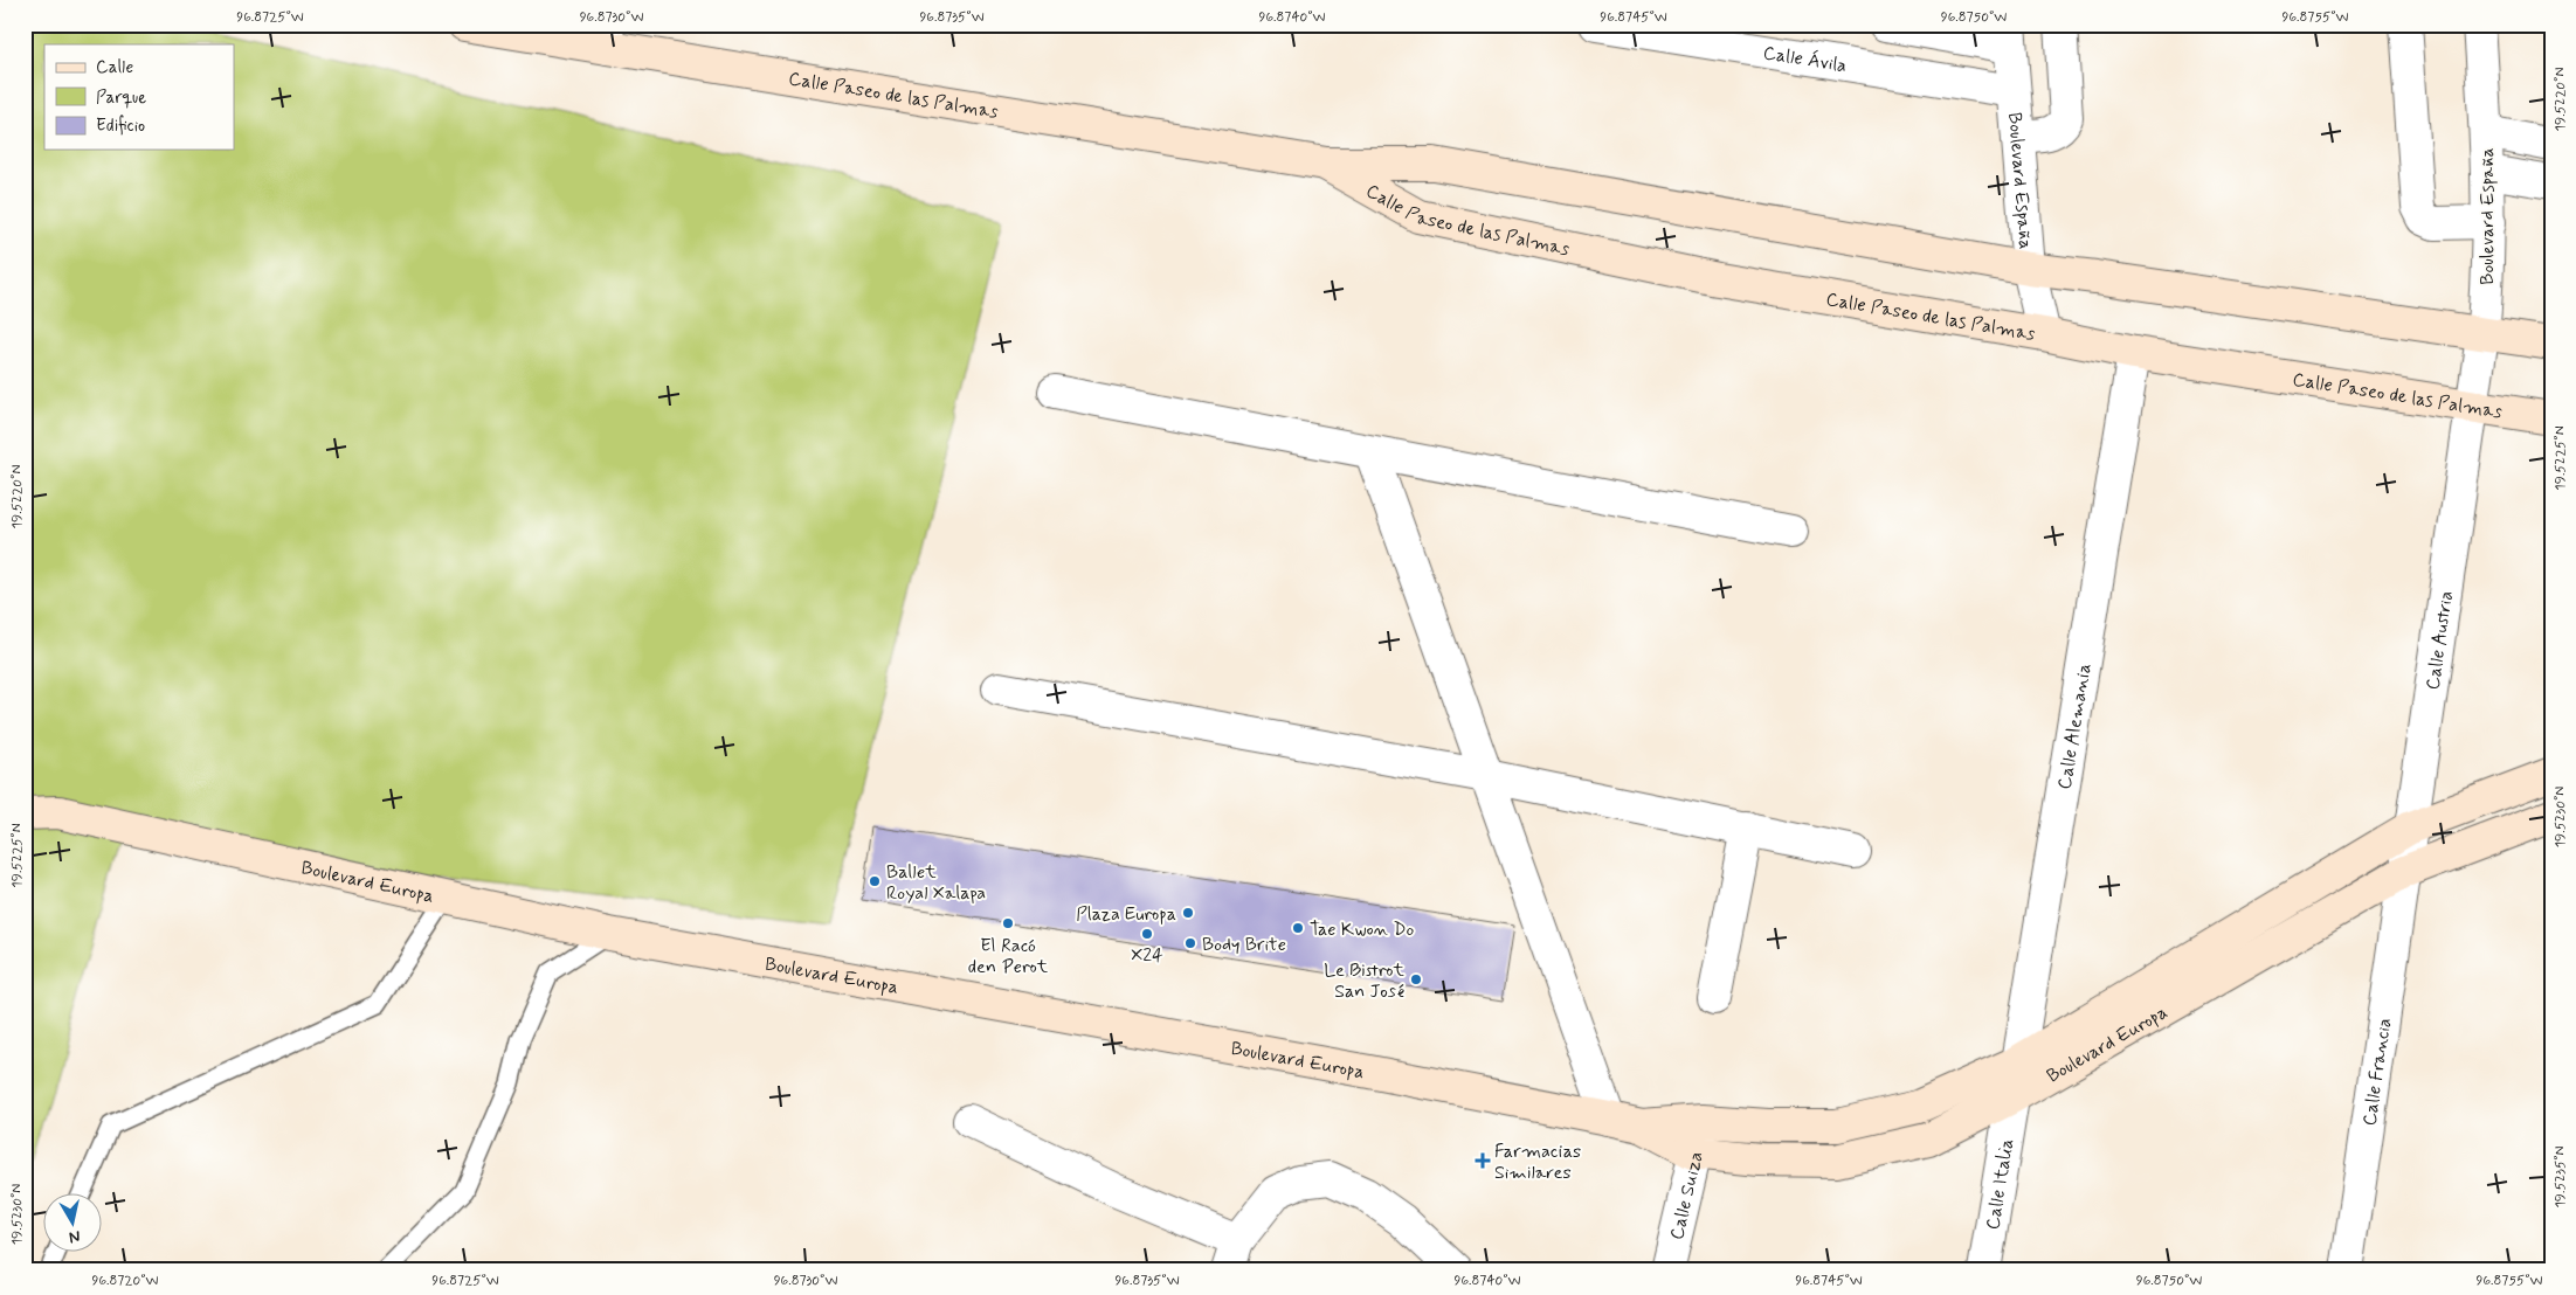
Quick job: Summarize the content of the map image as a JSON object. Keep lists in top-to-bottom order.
{
  "streets": {
    "main road": ["Calle Paseo de las Palmas", "Boulevard Europa"],
    "street": [
      "Calle Ávila",
      "Boulevard España",
      "Calle Austria",
      "Calle Alemania",
      "Calle Francia",
      "Calle Italia",
      "Calle Suiza"
    ]
  },
  "crossings": [
    ["Calle Ávila", "Boulevard España"],
    ["Calle Paseo de las Palmas", "Boulevard España"],
    ["Calle Paseo de las Palmas", "Calle Austria"],
    ["Calle Paseo de las Palmas", "Calle Alemania"],
    ["Boulevard España", "Calle Austria"],
    ["Calle Austria", "Boulevard Europa"],
    ["Calle Austria", "Calle Francia"],
    ["Calle Alemania", "Boulevard Europa"],
    ["Calle Alemania", "Calle Italia"],
    ["Boulevard Europa", "Calle Francia"],
    ["Boulevard Europa", "Calle Italia"],
    ["Boulevard Europa", "Calle Suiza"]
  ],
  "places": {
    "other": [
      "Ballet Royal Xalapa",
      "Plaza Europa",
      "El Racó den Perot",
      "Tae Kwon Do",
      "X24",
      "Body Brite",
      "Le Bistrot San José"
    ],
    "health": ["Farmacias Similares"]
  },
  "legend": ["Calle", "Parque", "Edificio"],
  "north": "bottom",
  "coordinates": [
    "96.8725°W",
    "96.8730°W",
    "96.8735°W",
    "96.8740°W",
    "96.8745°W",
    "96.8750°W",
    "96.8755°W",
    "19.5220°N",
    "19.5225°N",
    "19.5230°N",
    "19.5235°N",
    "96.8720°W"
  ]
}
